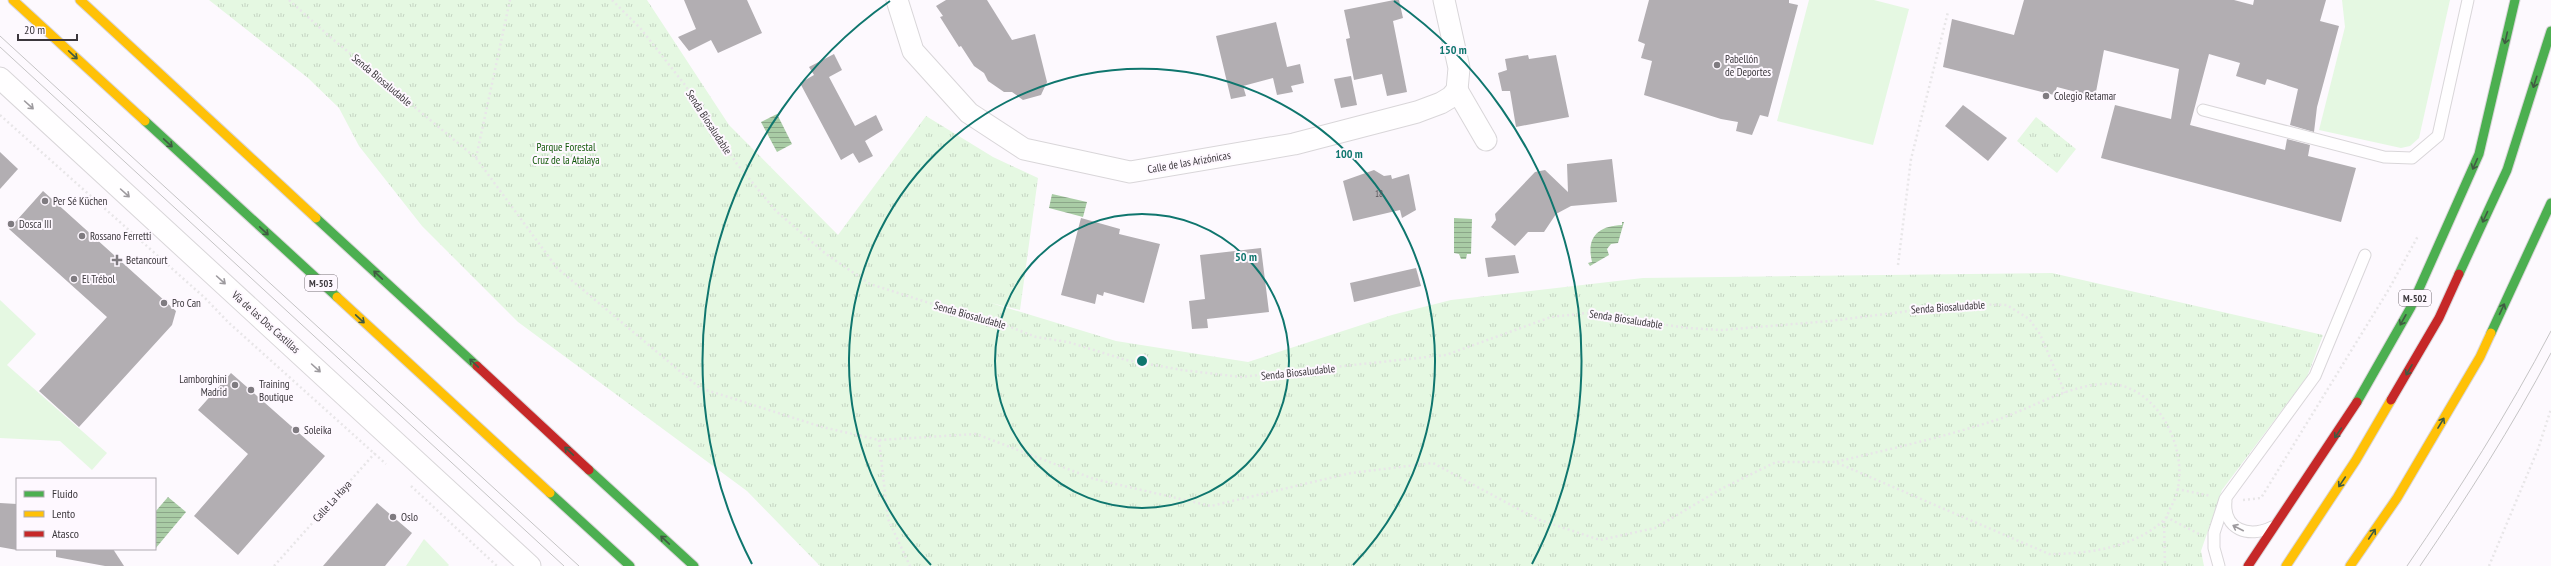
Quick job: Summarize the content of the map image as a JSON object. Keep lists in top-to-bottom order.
{
  "streets": {
    "highway": ["M-503", "M-502"],
    "street": ["Calle de las Arizónicas", "Vía de las Dos Castillas"],
    "path": ["Senda Biosaludable", "Calle La Haya"]
  },
  "crossings": [
    ["Vía de las Dos Castillas", "Calle La Haya"]
  ],
  "one_way": ["Vía de las Dos Castillas"],
  "parks": ["Parque Forestal Cruz de la Atalaya"],
  "places": {
    "other": [
      "Pabellón de Deportes",
      "Colegio Retamar",
      "Per Sé Küchen",
      "Dosca III",
      "Rossano Ferretti",
      "El Trébol",
      "Pro Can",
      "Lamborghini Madrid",
      "Training Boutique",
      "Soleika",
      "Oslo"
    ],
    "health": ["Betancourt"]
  },
  "house_numbers": ["18"],
  "legend": ["Fluido", "Lento", "Atasco"],
  "scale_bar": "20 m",
  "rings": ["150 m", "100 m", "50 m"]
}
